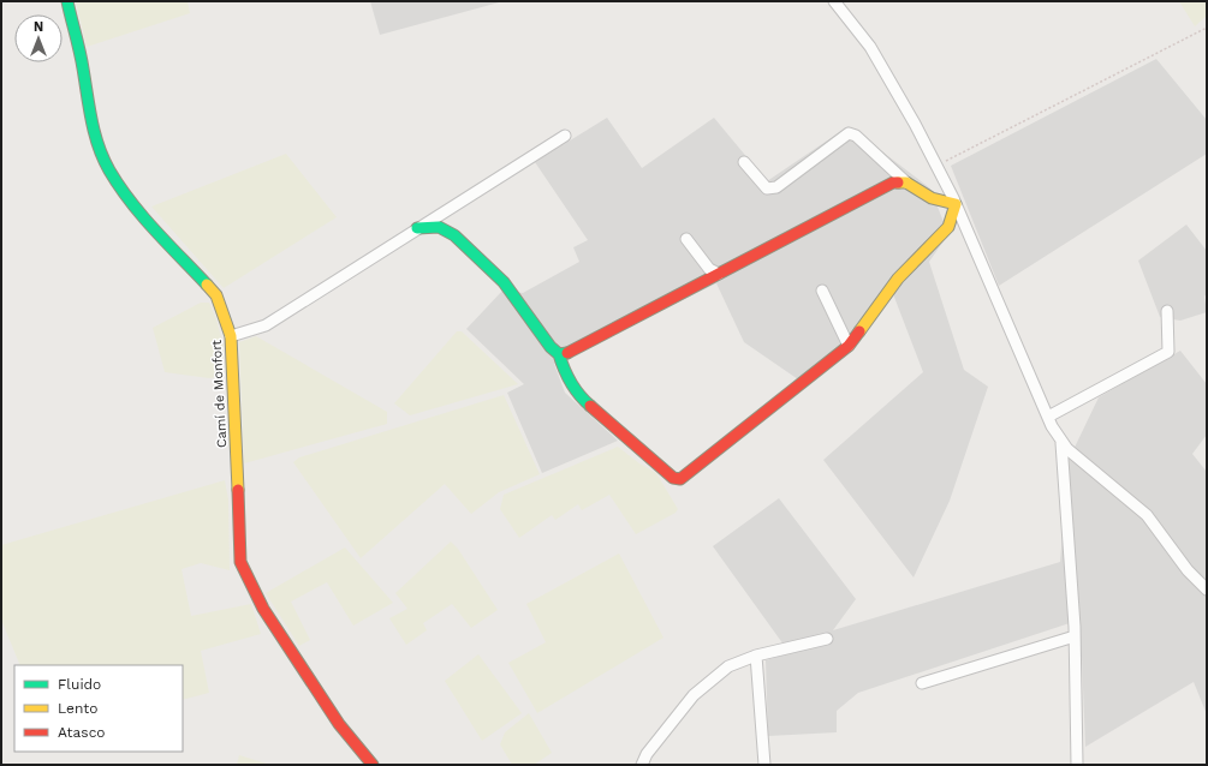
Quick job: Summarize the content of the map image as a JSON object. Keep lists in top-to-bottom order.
{
  "streets": {
    "street": ["Camí de Monfort"]
  },
  "legend": ["Fluido", "Lento", "Atasco"],
  "north": "top"
}
